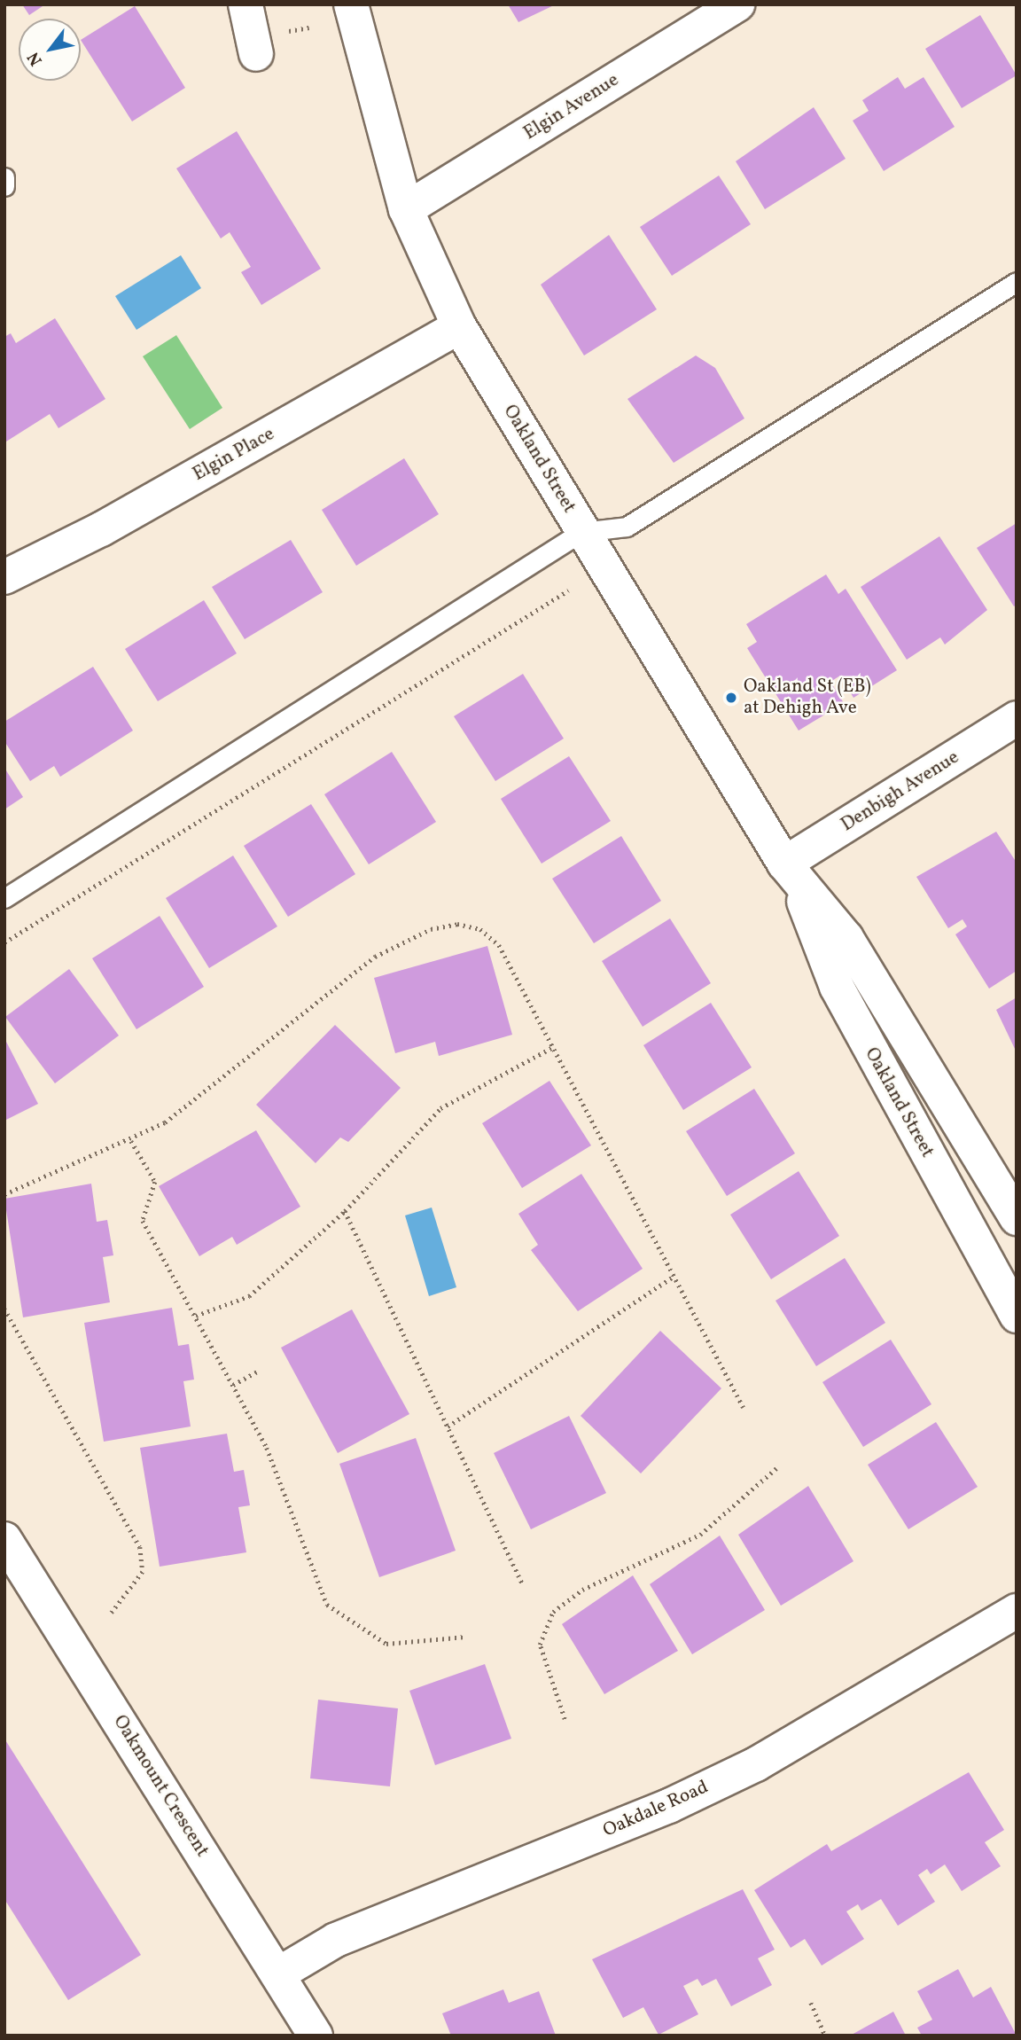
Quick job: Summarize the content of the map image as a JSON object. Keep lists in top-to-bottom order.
{
  "streets": {
    "street": [
      "Elgin Avenue",
      "Elgin Place",
      "Oakland Street",
      "Denbigh Avenue",
      "Oakmount Crescent",
      "Oakdale Road"
    ]
  },
  "crossings": [
    ["Elgin Avenue", "Oakland Street"],
    ["Elgin Place", "Oakland Street"],
    ["Oakland Street", "Denbigh Avenue"],
    ["Oakmount Crescent", "Oakdale Road"]
  ],
  "places": ["Oakland St (EB) at Dehigh Ave"],
  "north": "bottom left"
}
